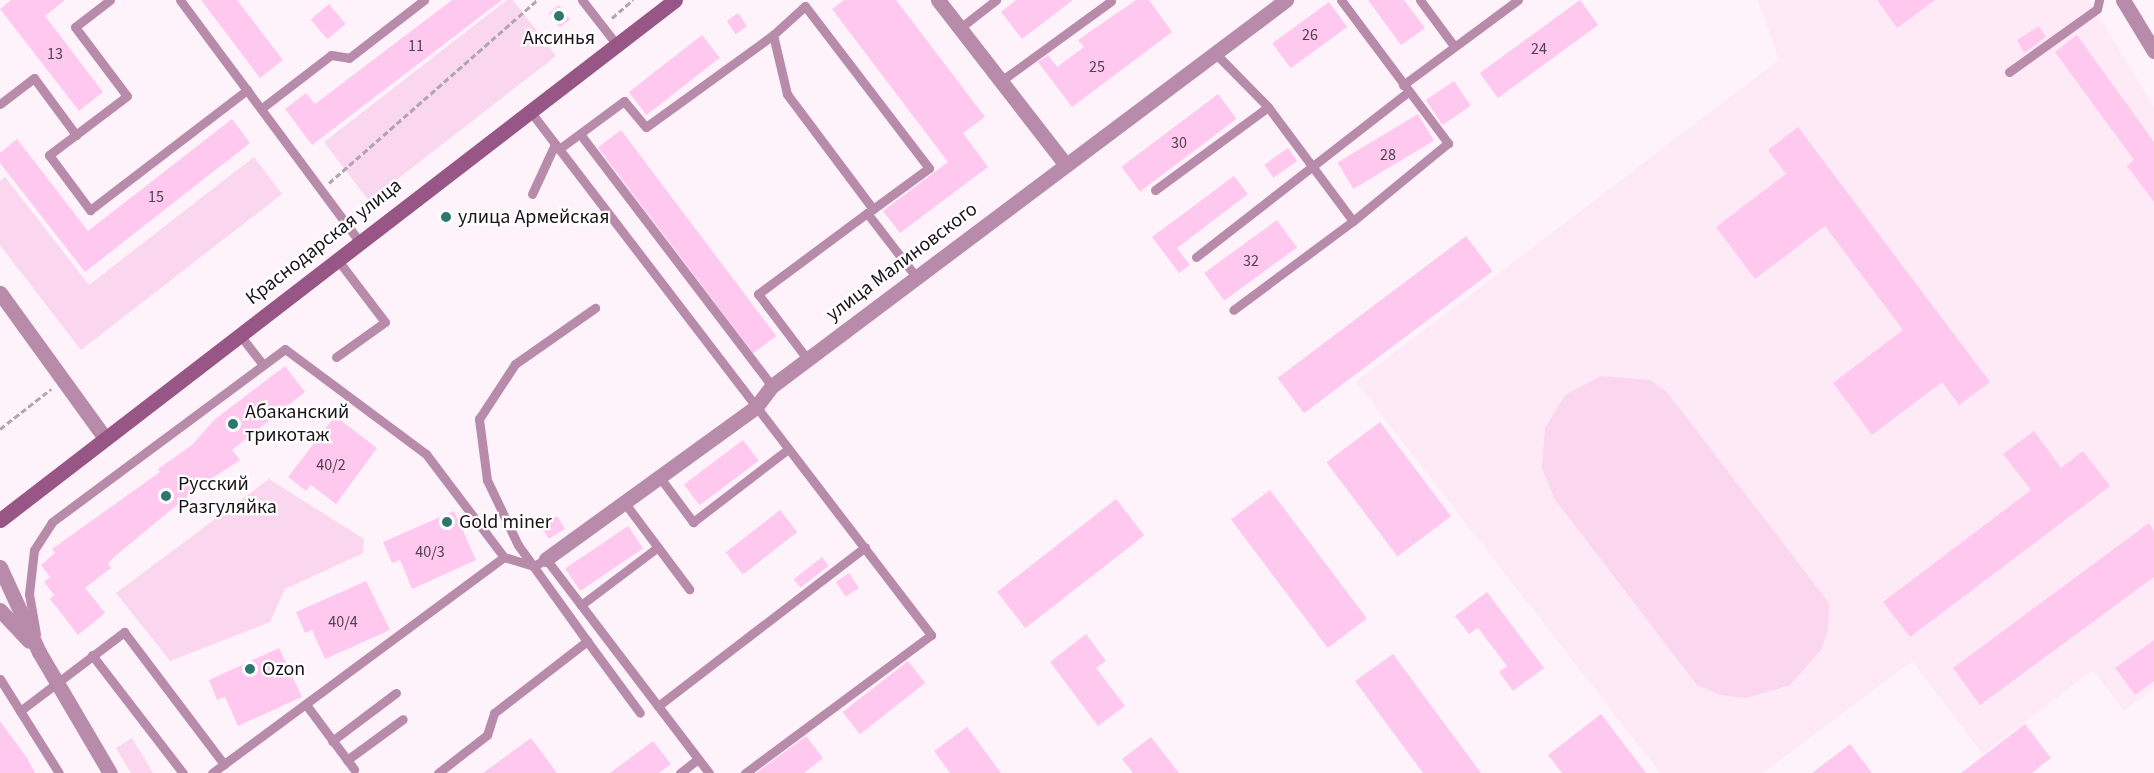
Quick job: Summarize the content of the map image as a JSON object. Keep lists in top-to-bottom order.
{
  "streets": {
    "main road": ["Краснодарская улица"],
    "street": ["улица Малиновского"]
  },
  "places": [
    "Аксинья",
    "улица Армейская",
    "Абаканский трикотаж",
    "Русский Разгуляйка",
    "Gold miner",
    "Ozon"
  ],
  "house_numbers": [
    "26",
    "11",
    "24",
    "13",
    "25",
    "30",
    "28",
    "15",
    "32",
    "40/2",
    "40/3",
    "40/4"
  ]
}
